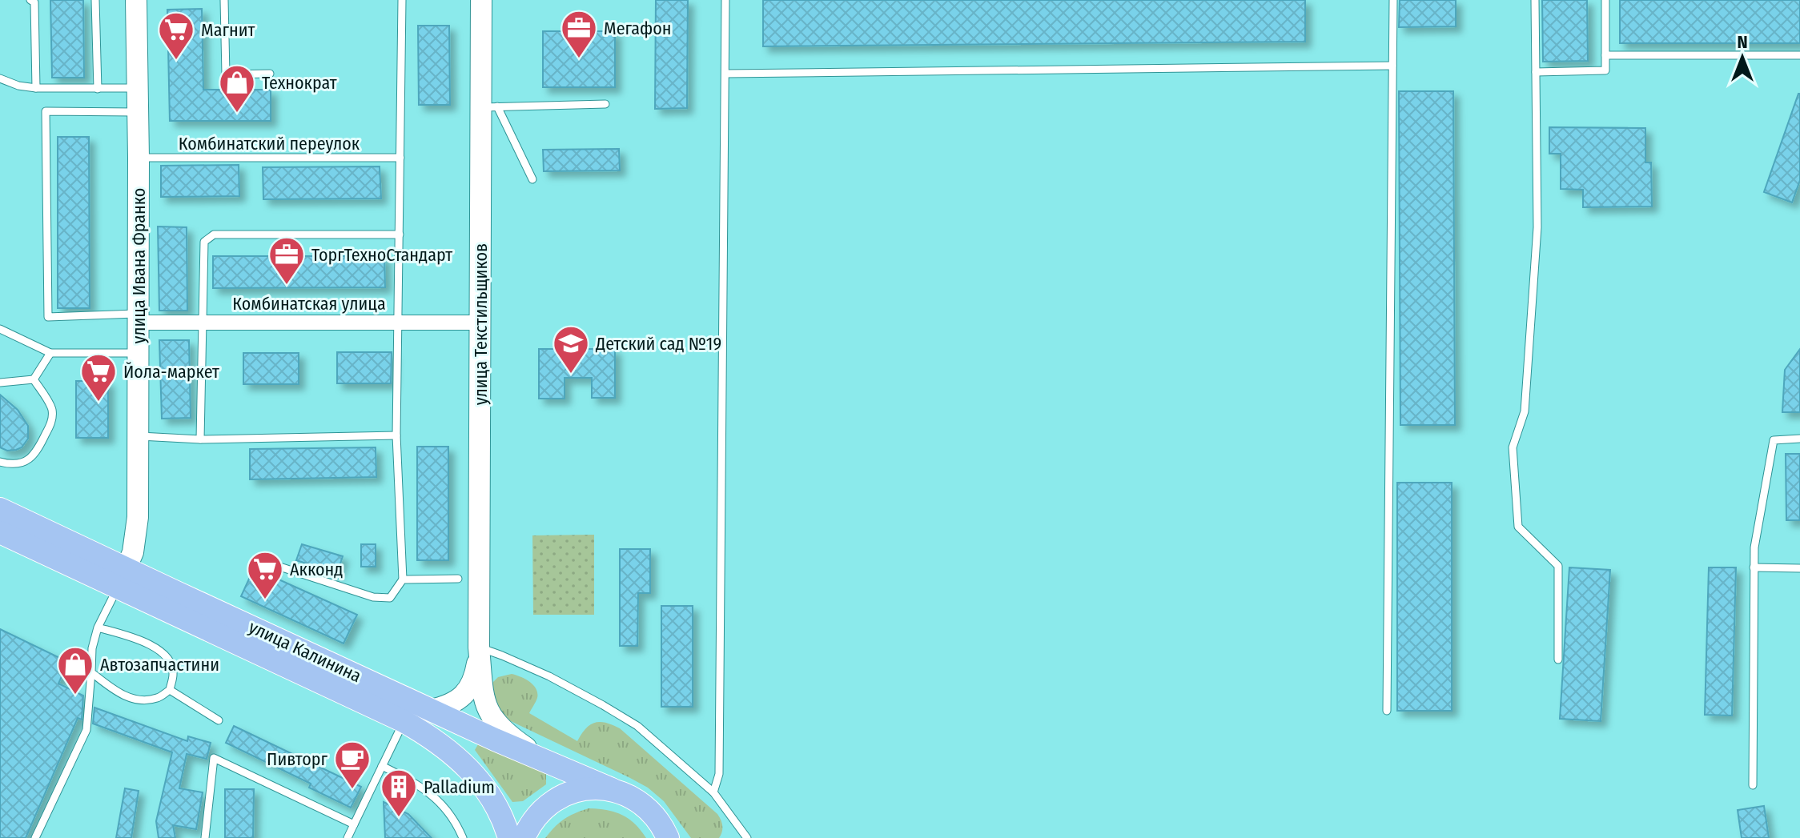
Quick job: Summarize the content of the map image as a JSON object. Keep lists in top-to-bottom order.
{
  "streets": {
    "main road": ["улица Калинина"],
    "street": ["улица Ивана Франко", "Комбинатская улица", "улица Текстильщиков"],
    "lane": ["Комбинатский переулок"]
  },
  "crossings": [
    ["Комбинатский переулок", "улица Ивана Франко"],
    ["улица Ивана Франко", "Комбинатская улица"],
    ["улица Ивана Франко", "улица Калинина"],
    ["Комбинатская улица", "улица Текстильщиков"],
    ["улица Текстильщиков", "улица Калинина"]
  ],
  "places": {
    "office": ["Мегафон", "ТоргТехноСтандарт"],
    "supermarket": ["Магнит", "Йола-маркет", "Акконд"],
    "shop": ["Технократ", "Автозапчастини"],
    "school or university": ["Детский сад №19"],
    "cafe": ["Пивторг"],
    "building": ["Palladium"]
  },
  "north": "top"
}
